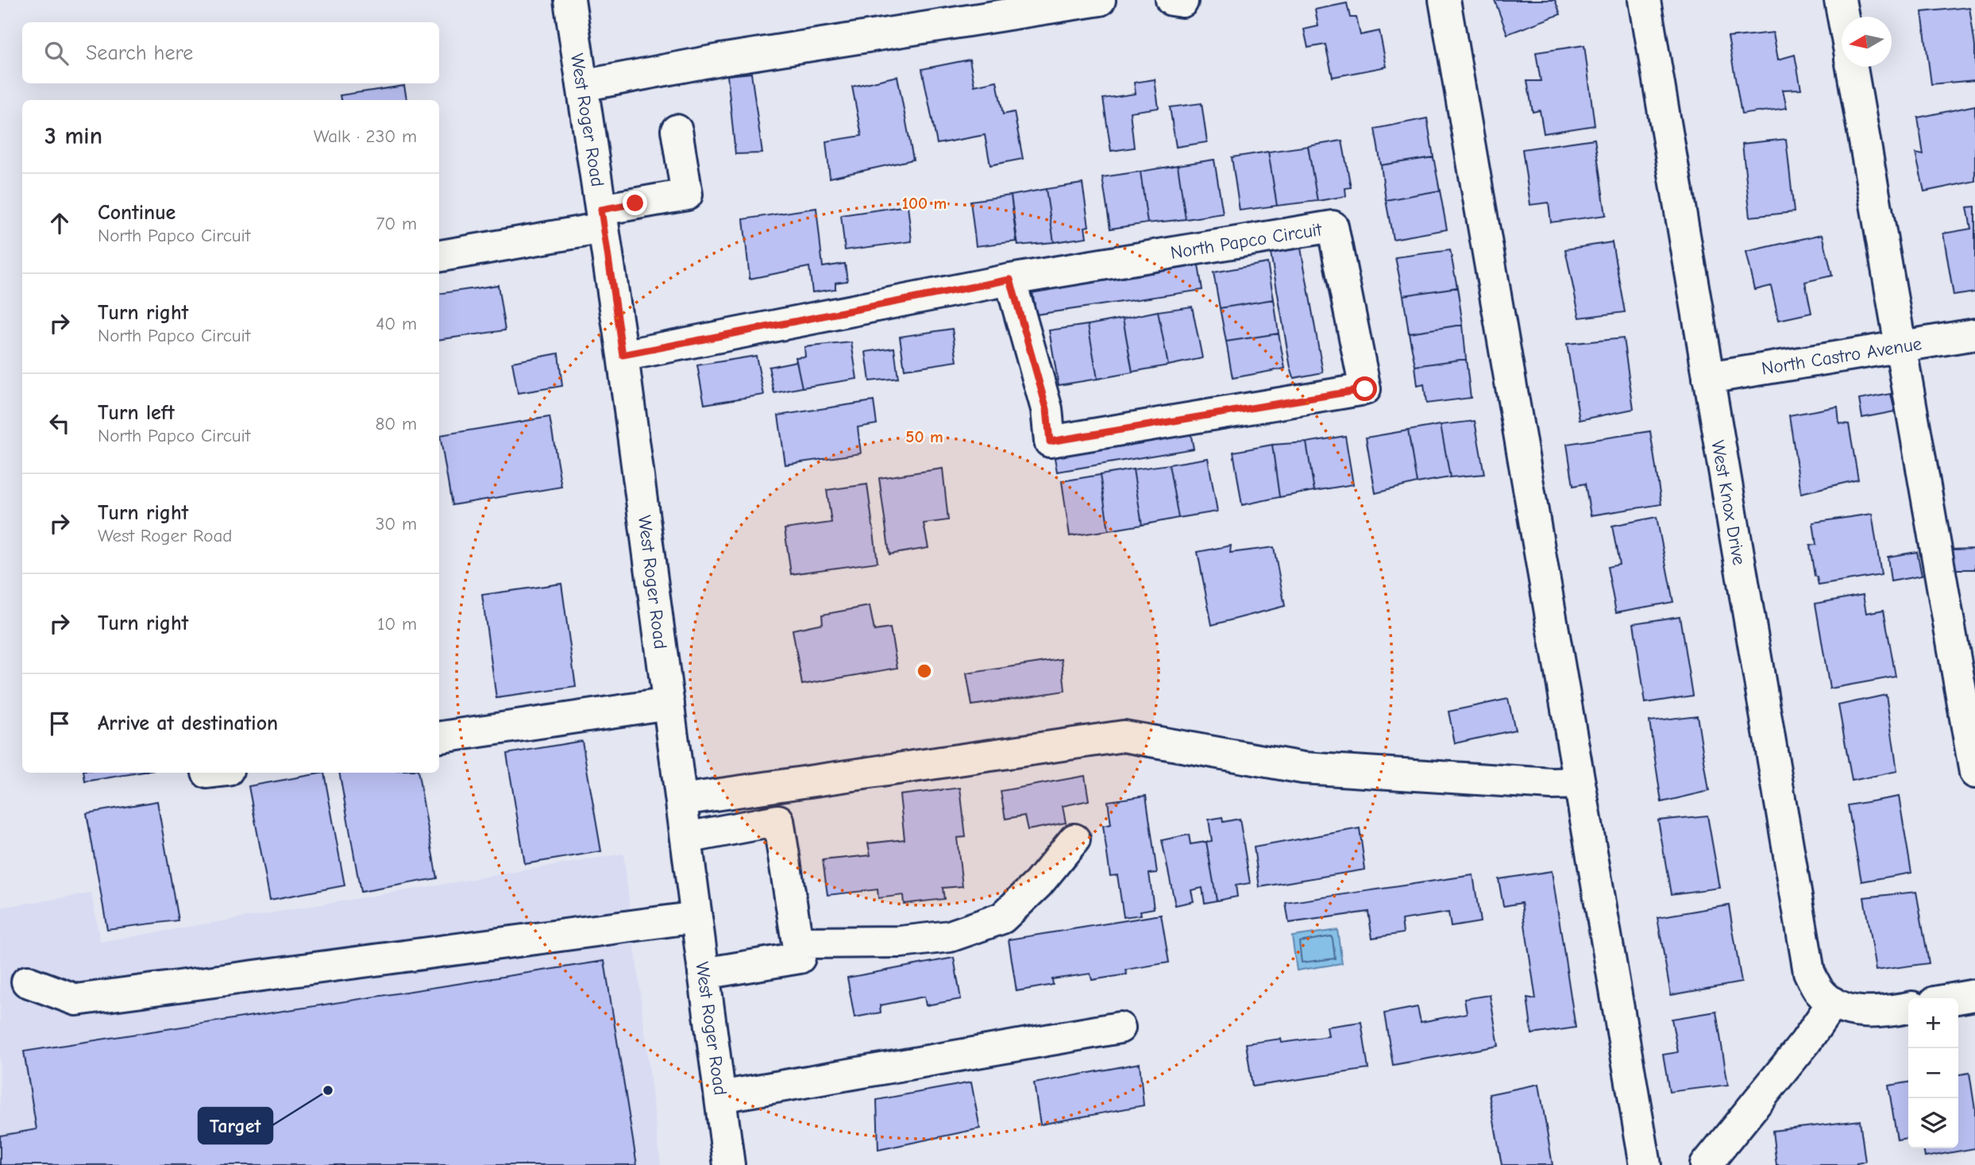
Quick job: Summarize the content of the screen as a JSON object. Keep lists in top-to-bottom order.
{
  "streets": {
    "street": [
      "West Roger Road",
      "North Papco Circuit",
      "North Castro Avenue",
      "West Knox Drive"
    ]
  },
  "crossings": [
    ["West Roger Road", "North Papco Circuit"],
    ["North Castro Avenue", "West Knox Drive"]
  ],
  "places": ["Target"],
  "north": "left",
  "page": {
    "search": "Search here",
    "heading": ["3 min", "Walk · 230 m"],
    "list": [
      ["Continue", "North Papco Circuit", "70 m"],
      ["Turn right", "North Papco Circuit", "40 m"],
      ["Turn left", "North Papco Circuit", "80 m"],
      ["Turn right", "West Roger Road", "30 m"],
      ["Turn right", "10 m"],
      "Arrive at destination"
    ],
    "map_buttons": ["+", "−"]
  },
  "rings": ["100 m", "50 m"]
}
